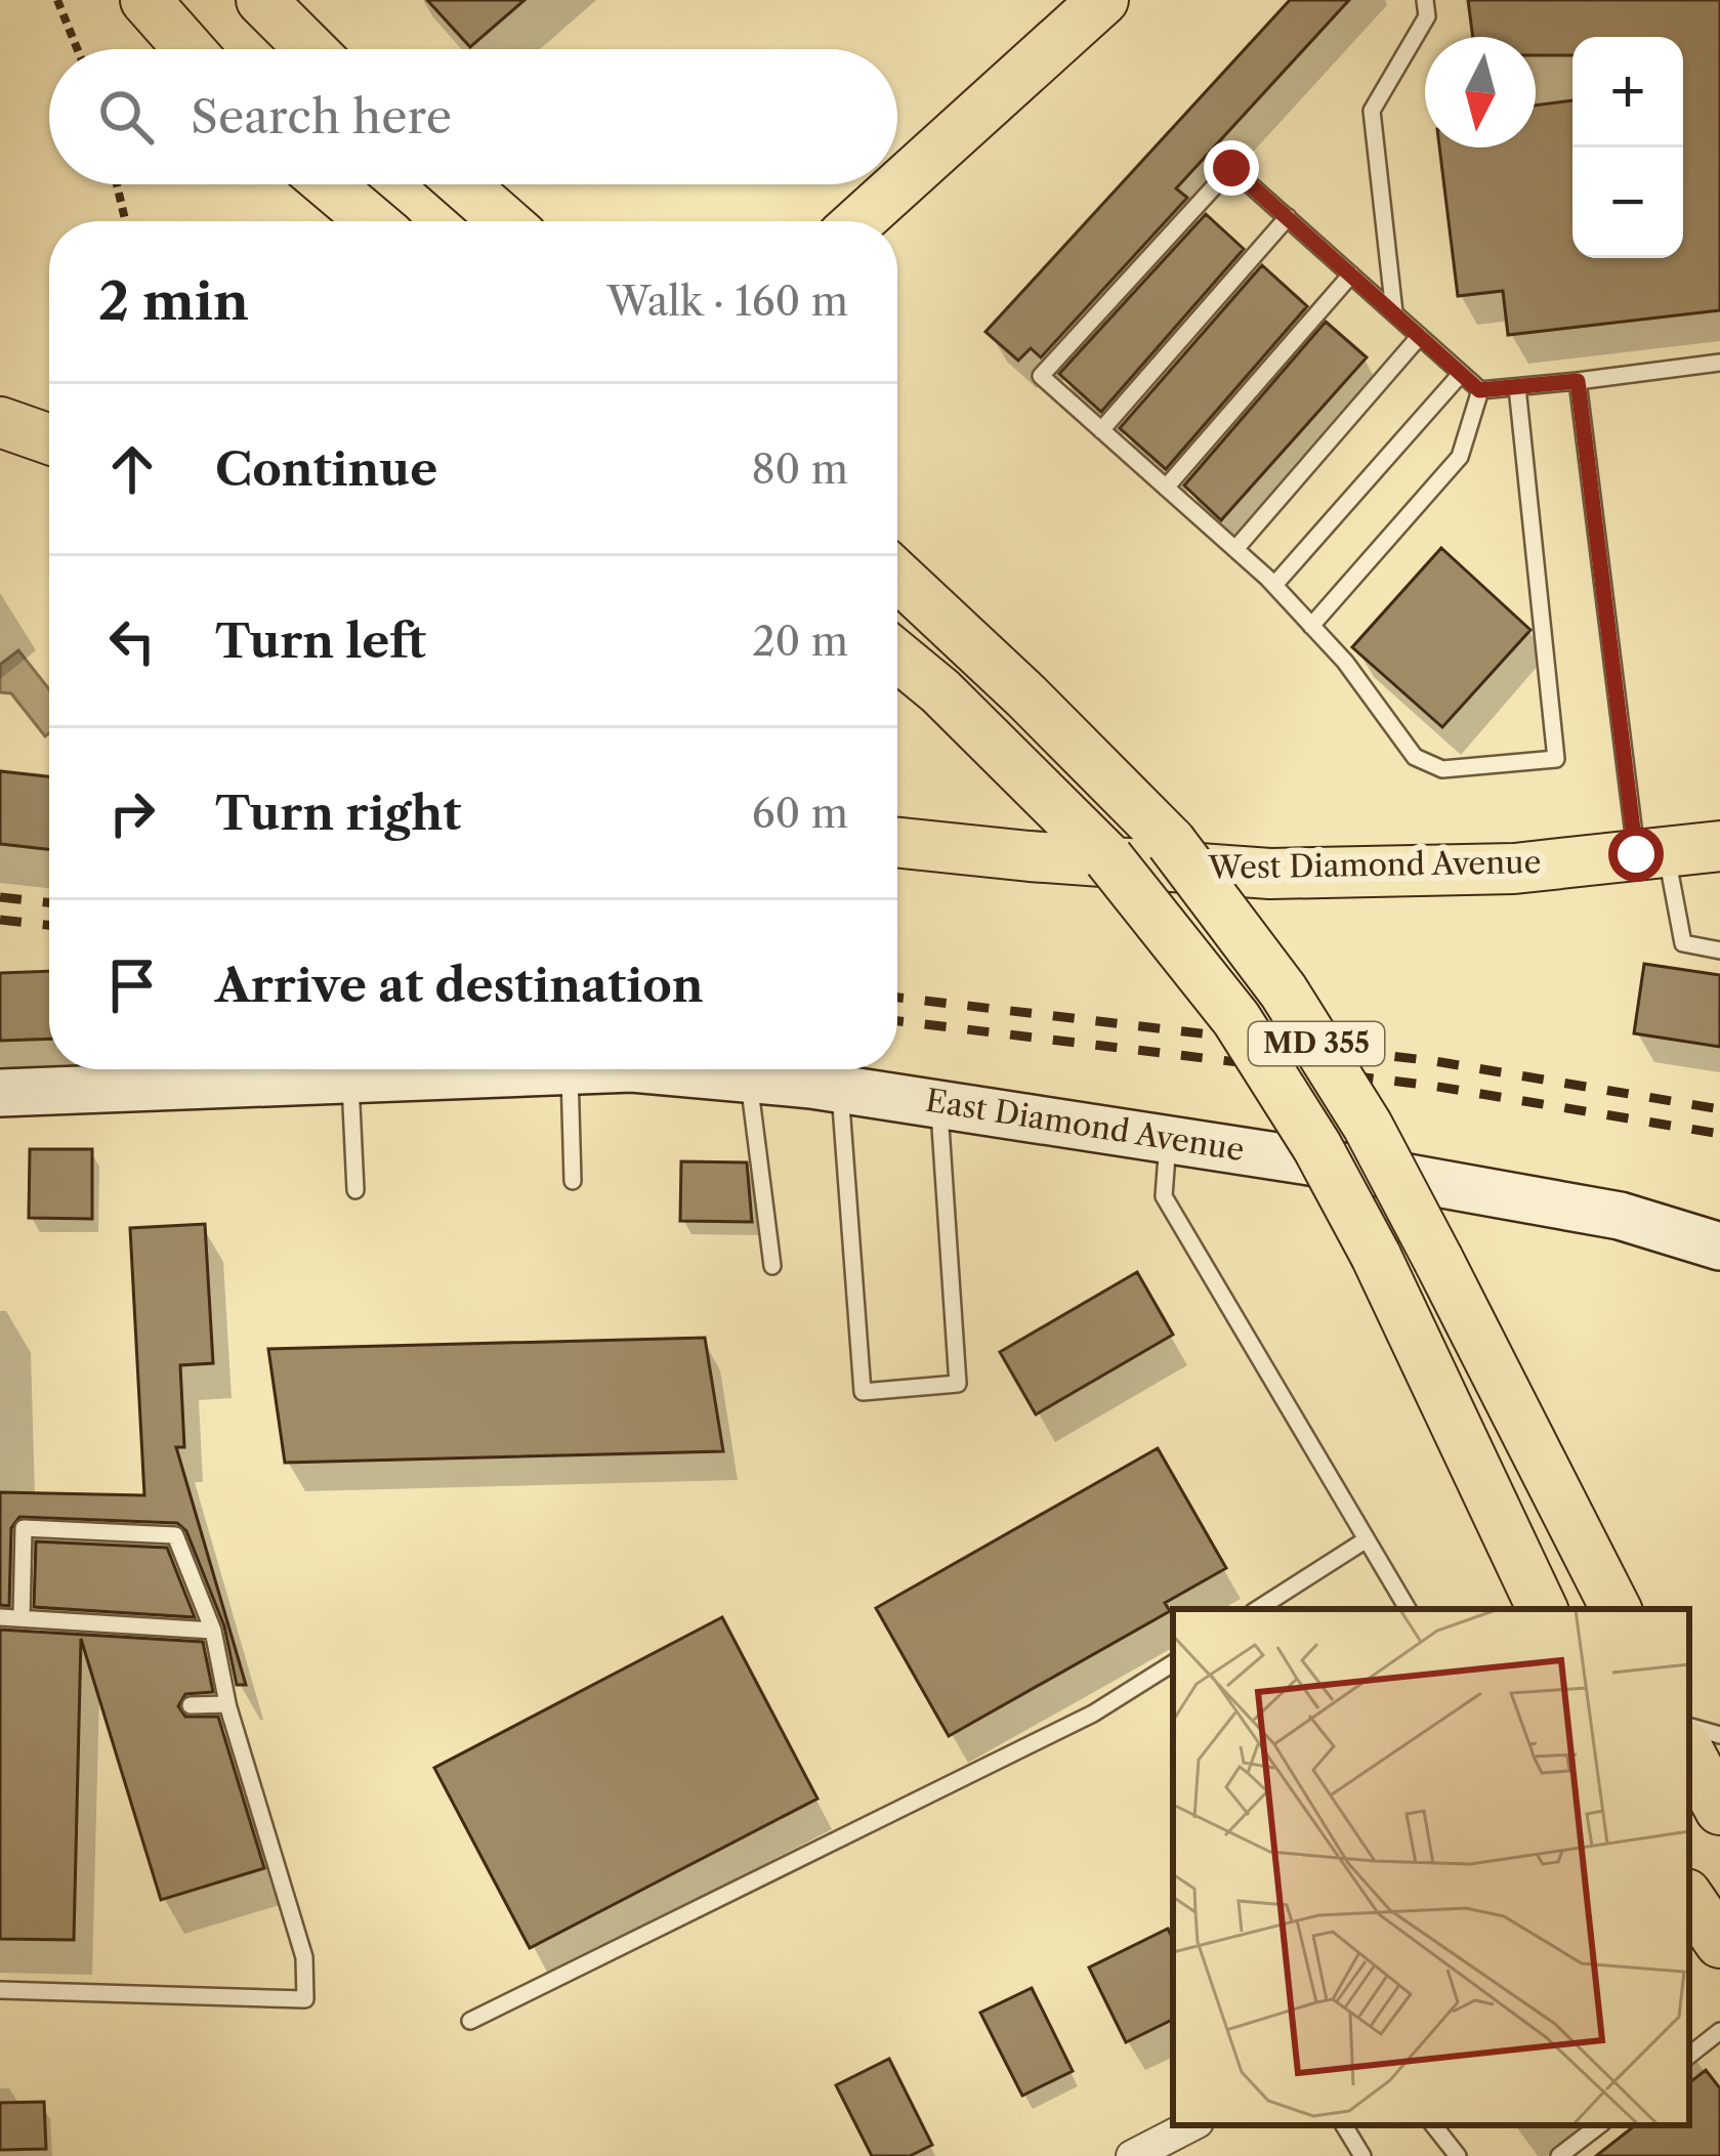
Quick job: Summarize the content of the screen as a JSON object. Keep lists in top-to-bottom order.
{
  "streets": {
    "main road": ["West Diamond Avenue", "MD 355"],
    "street": ["East Diamond Avenue"]
  },
  "north": "bottom",
  "page": {
    "map_buttons": ["+", "−"],
    "search": "Search here",
    "heading": ["2 min", "Walk · 160 m"],
    "list": [
      ["Continue", "80 m"],
      ["Turn left", "20 m"],
      ["Turn right", "60 m"],
      "Arrive at destination"
    ]
  }
}
